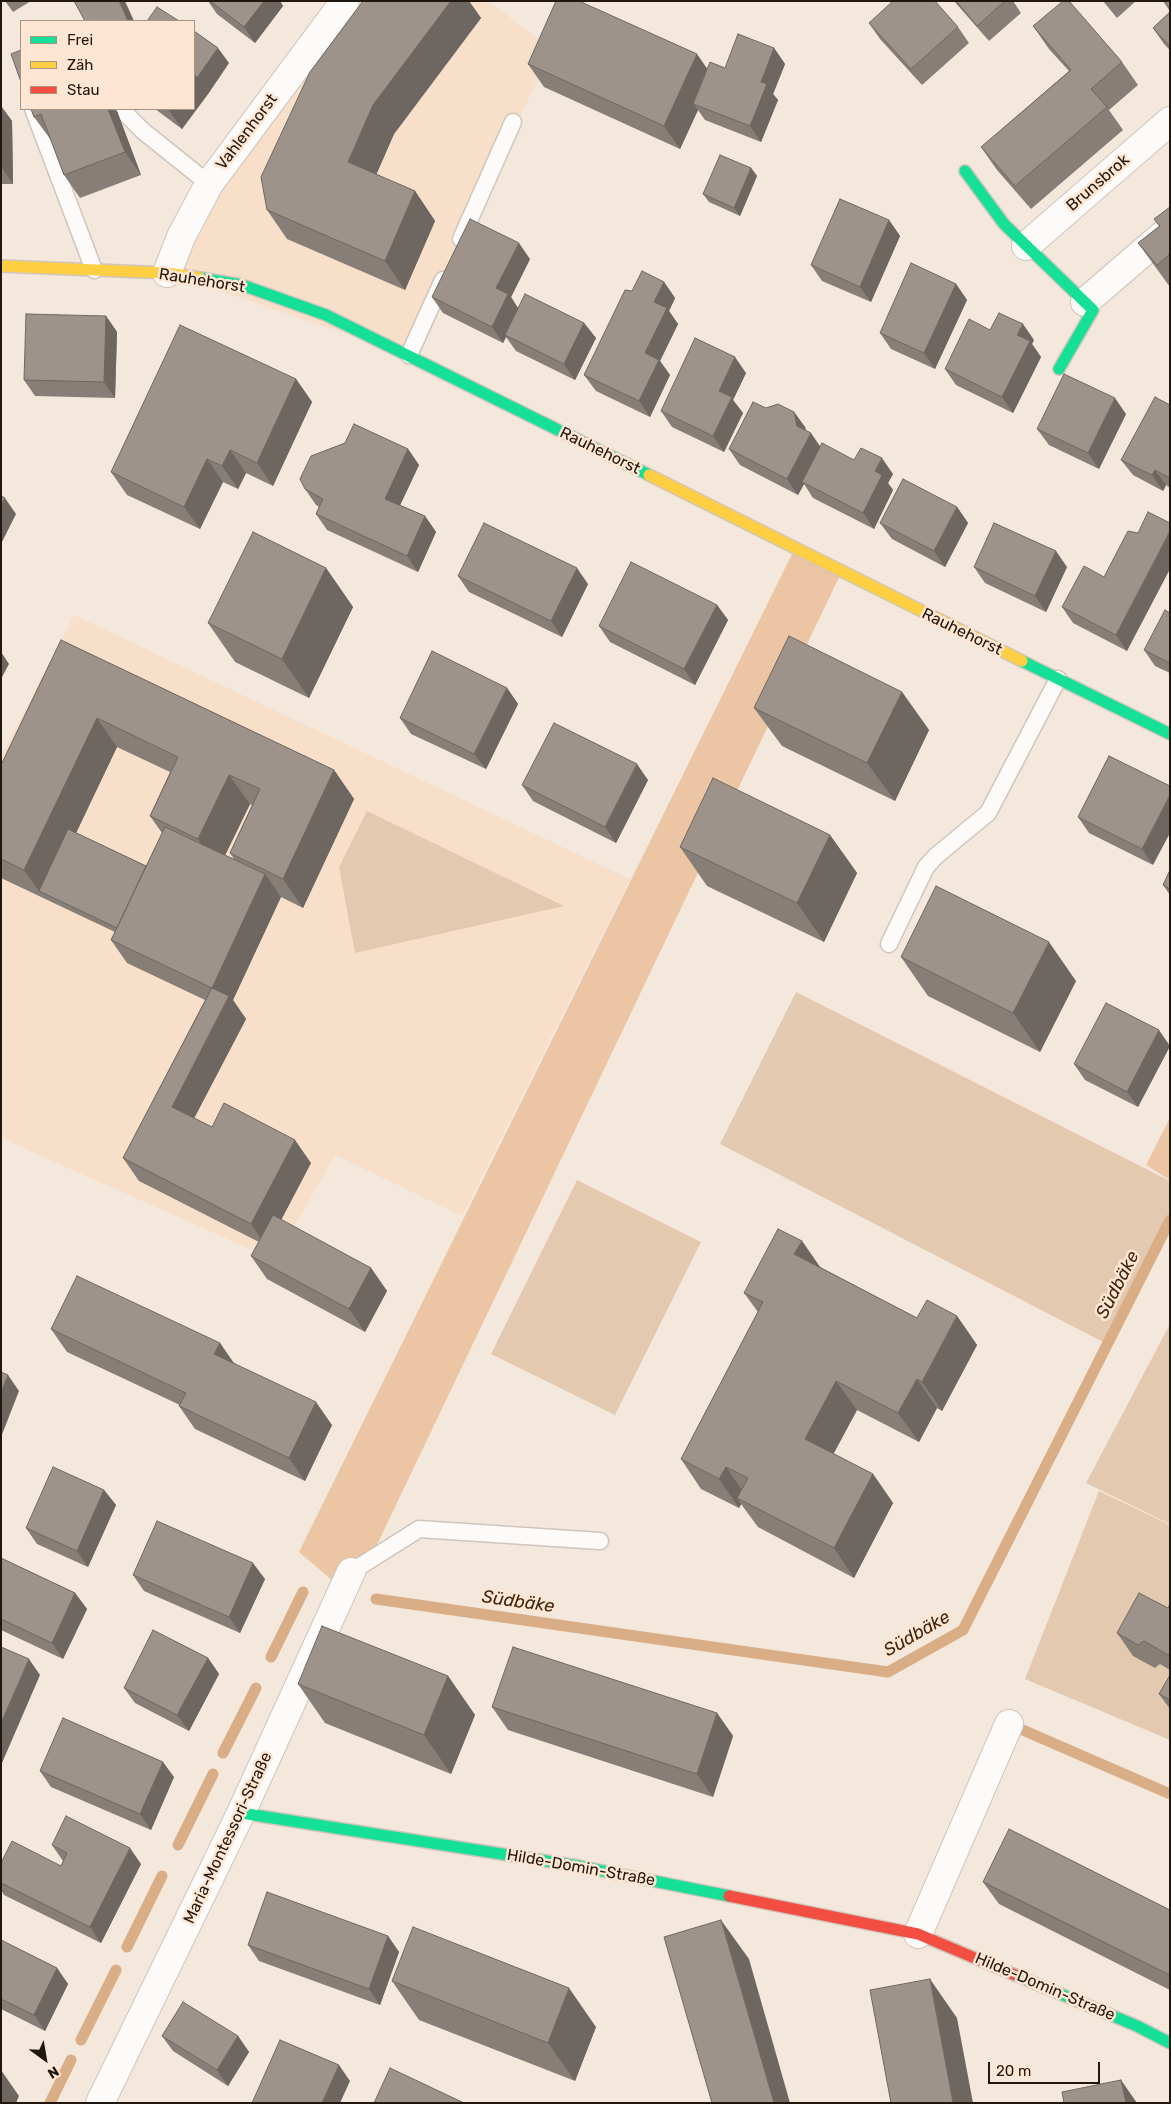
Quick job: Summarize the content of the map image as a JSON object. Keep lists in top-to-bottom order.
{
  "streets": {
    "street": [
      "Vahlenhorst",
      "Brunsbrok",
      "Rauhehorst",
      "Maria-Montessori-Straße",
      "Hilde-Domin-Straße"
    ]
  },
  "crossings": [
    ["Vahlenhorst", "Rauhehorst"],
    ["Maria-Montessori-Straße", "Hilde-Domin-Straße"]
  ],
  "water": ["Südbäke"],
  "legend": ["Frei", "Zäh", "Stau"],
  "scale_bar": "20 m",
  "north": "bottom right"
}
